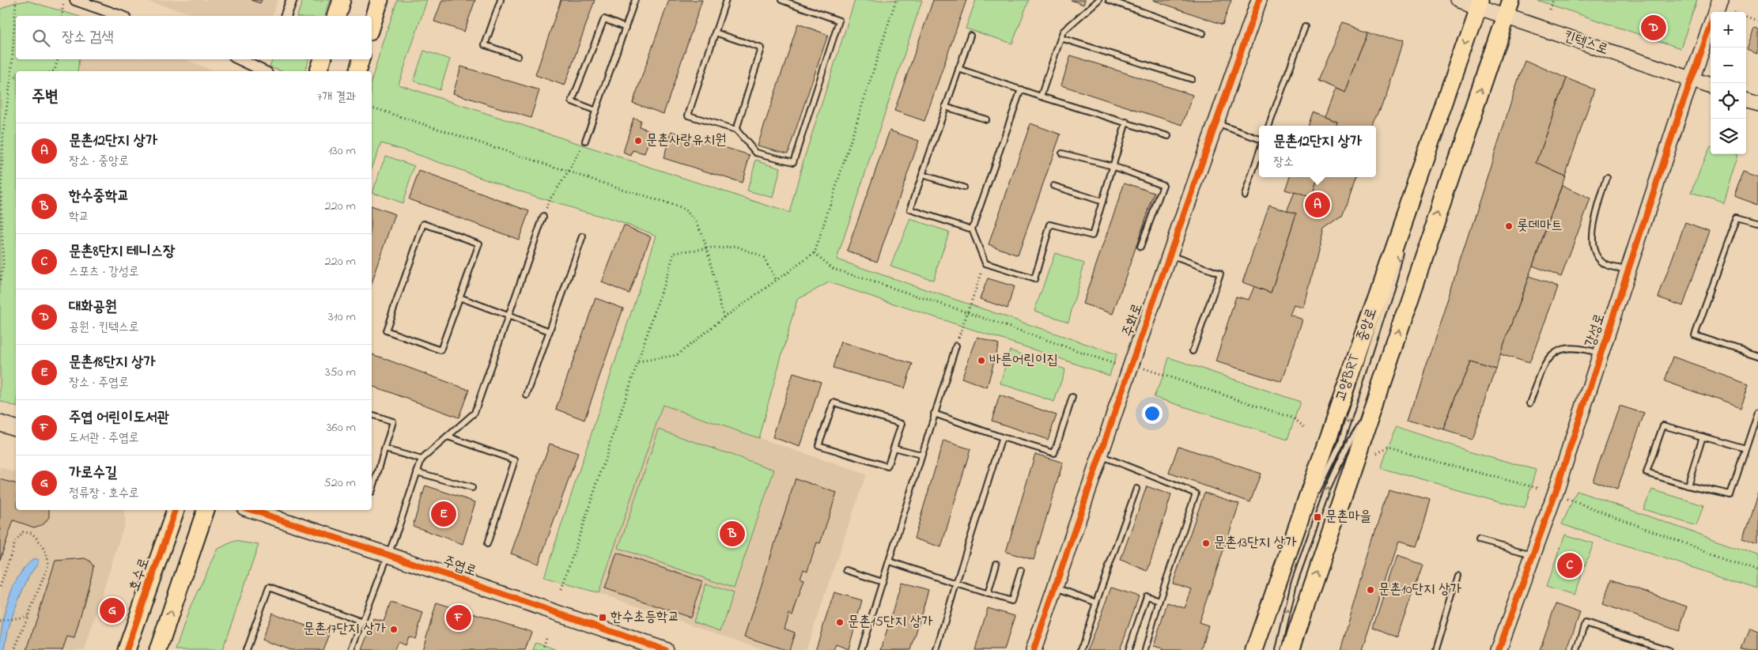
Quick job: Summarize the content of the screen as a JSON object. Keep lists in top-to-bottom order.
{
  "streets": {
    "main road": ["중앙로", "호수로"],
    "street": [
      "킨텍스로",
      "주화로",
      "강성로",
      "주엽로"
    ],
    "lane": ["고양BRT"]
  },
  "crossings": [
    ["킨텍스로", "중앙로"],
    ["킨텍스로", "강성로"]
  ],
  "places": {
    "other": [
      "문촌사랑유치원",
      "롯데마트",
      "바른어린이집",
      "문촌13단지 상가",
      "문촌10단지 상가",
      "문촌15단지 상가",
      "문촌17단지 상가"
    ],
    "transit": ["문촌마을", "한수초등학교"]
  },
  "page": {
    "map_buttons": ["+", "−"],
    "pins": [
      "D",
      "A",
      "E",
      "B",
      "C",
      "G",
      "F"
    ],
    "search": "장소 검색",
    "heading": ["주변", "7개 결과"],
    "list": [
      {
        "mark": "A",
        "name": "문촌12단지 상가",
        "note": "장소 · 중앙로",
        "value": "130 m"
      },
      {
        "mark": "B",
        "name": "한수중학교",
        "note": "학교",
        "value": "220 m"
      },
      {
        "mark": "C",
        "name": "문촌8단지 테니스장",
        "note": "스포츠 · 강성로",
        "value": "220 m"
      },
      {
        "mark": "D",
        "name": "대화공원",
        "note": "공원 · 킨텍스로",
        "value": "310 m"
      },
      {
        "mark": "E",
        "name": "문촌18단지 상가",
        "note": "장소 · 주엽로",
        "value": "350 m"
      },
      {
        "mark": "F",
        "name": "주엽 어린이도서관",
        "note": "도서관 · 주엽로",
        "value": "360 m"
      },
      {
        "mark": "G",
        "name": "가로수길",
        "note": "정류장 · 호수로",
        "value": "520 m"
      }
    ],
    "popup": ["문촌12단지 상가", "장소"]
  }
}
